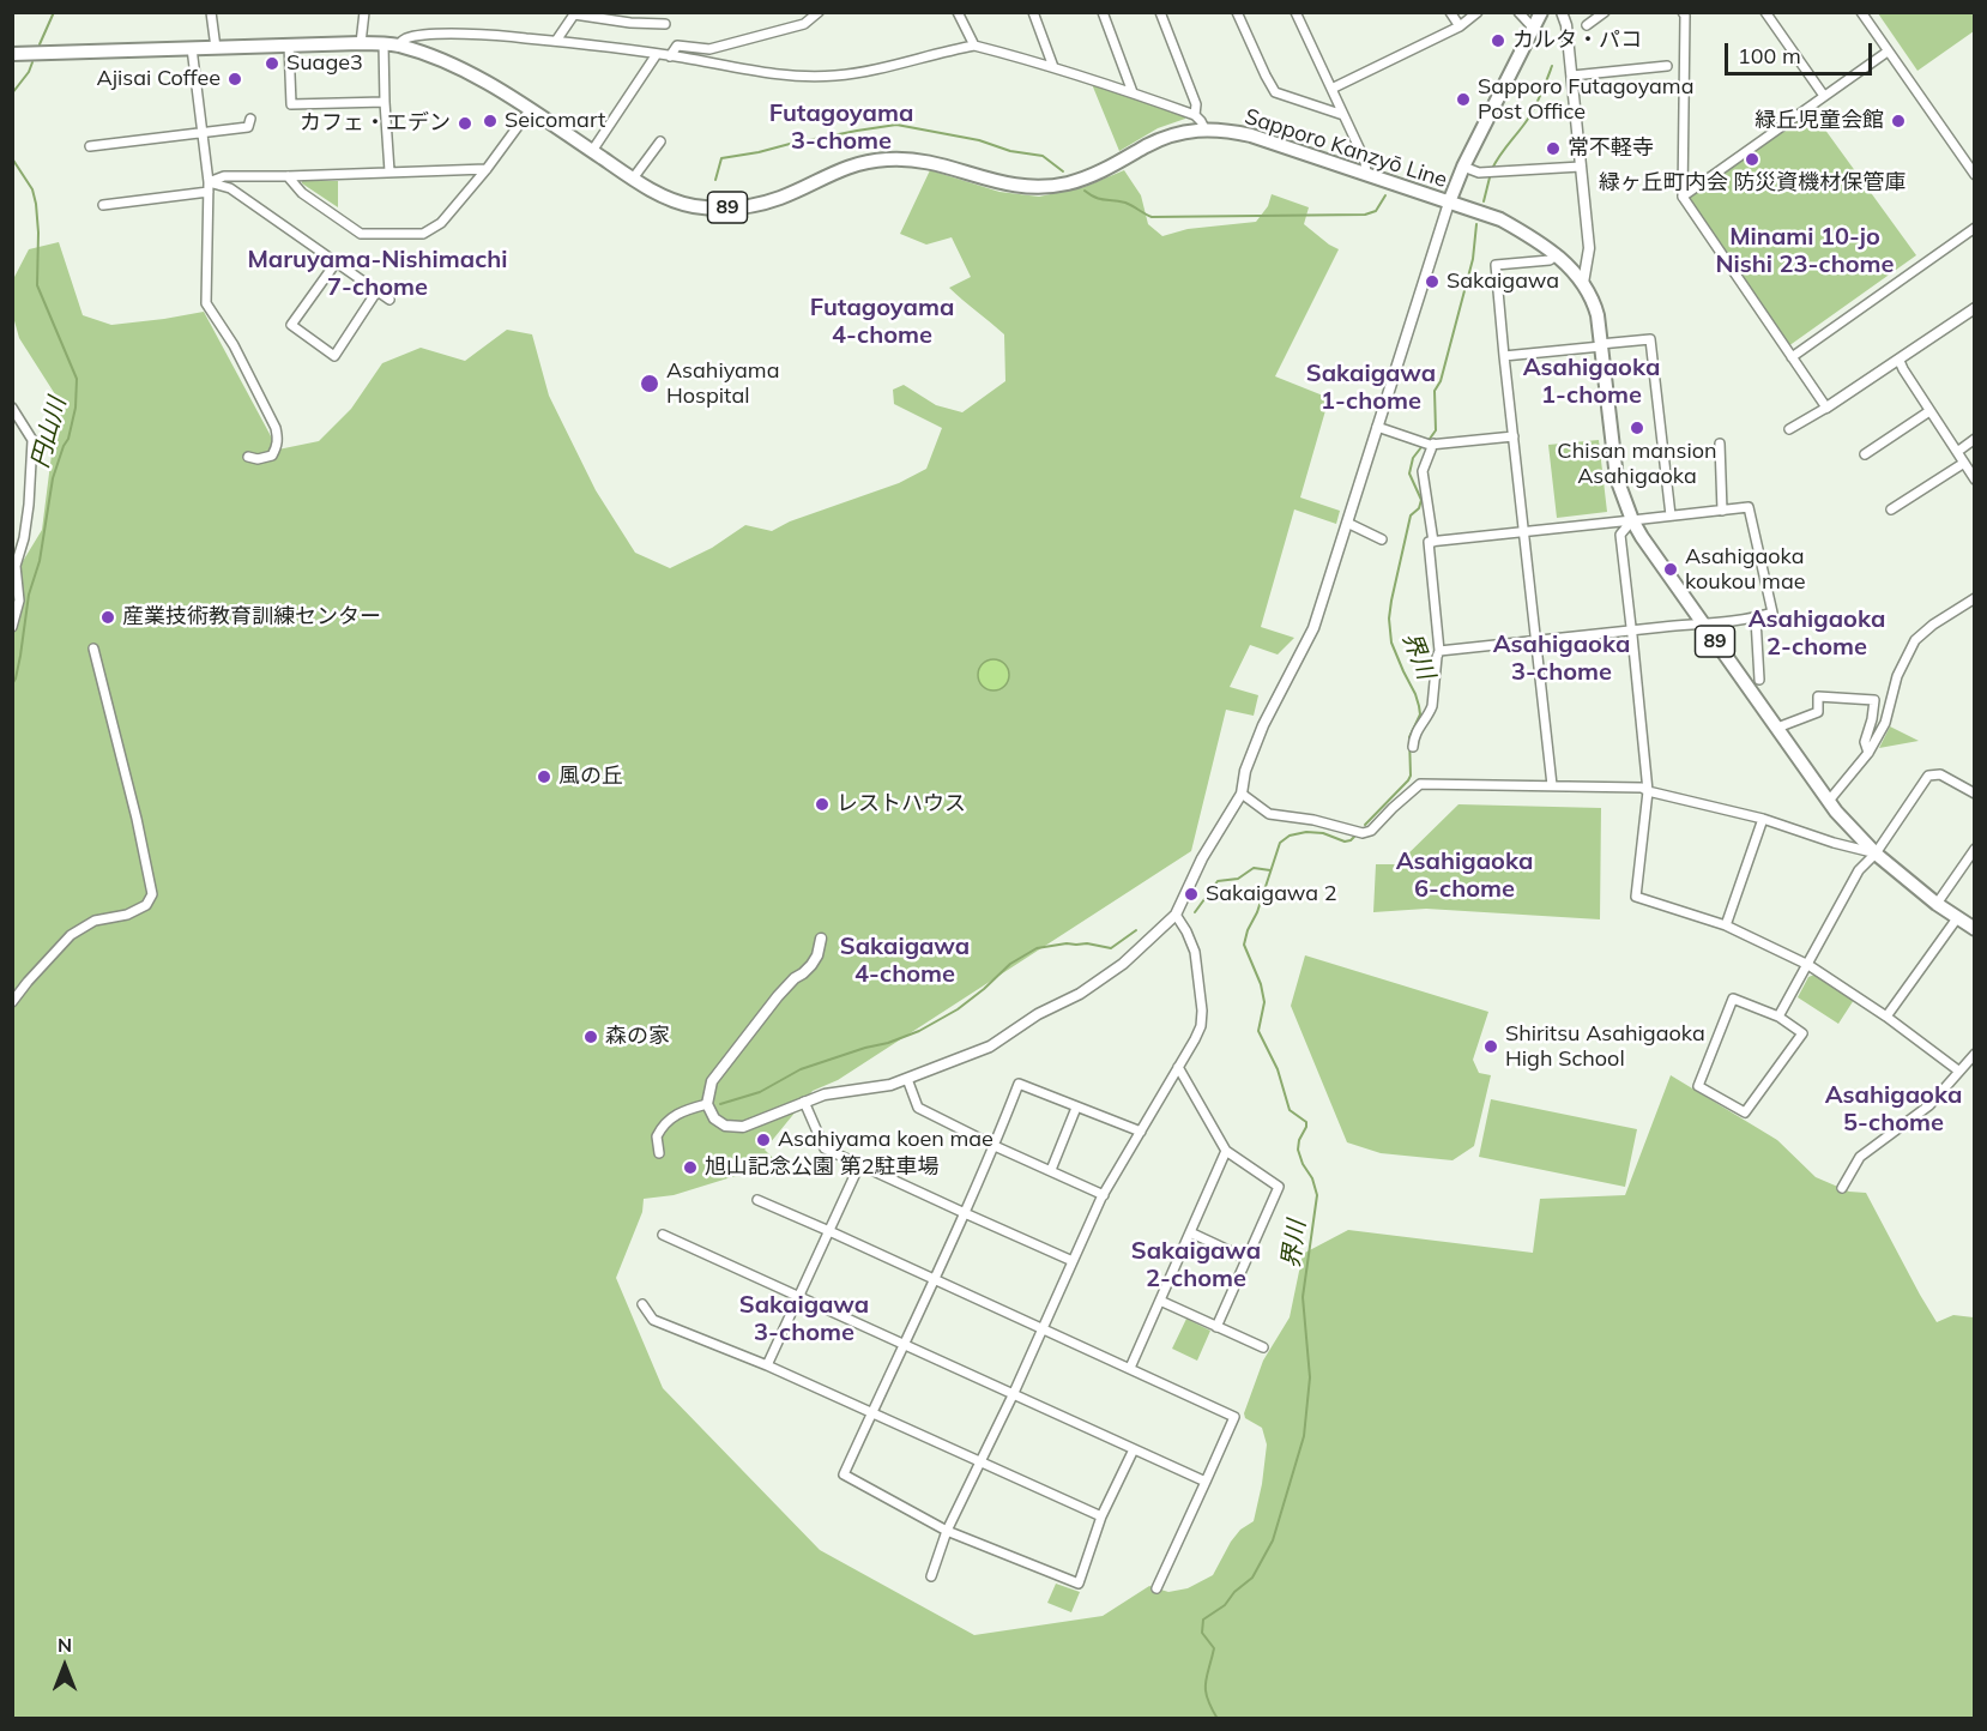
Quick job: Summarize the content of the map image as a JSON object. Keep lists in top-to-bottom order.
{
  "streets": {
    "main road": ["Sapporo Kanzyō Line", "89"]
  },
  "districts": [
    "Futagoyama 3-chome",
    "Minami 10-jo Nishi 23-chome",
    "Maruyama-Nishimachi 7-chome",
    "Futagoyama 4-chome",
    "Asahigaoka 1-chome",
    "Sakaigawa 1-chome",
    "Asahigaoka 2-chome",
    "Asahigaoka 3-chome",
    "Asahigaoka 6-chome",
    "Sakaigawa 4-chome",
    "Asahigaoka 5-chome",
    "Sakaigawa 2-chome",
    "Sakaigawa 3-chome"
  ],
  "water": ["円山川", "界川"],
  "places": [
    "カルタ・パコ",
    "Suage3",
    "Ajisai Coffee",
    "Sapporo Futagoyama Post Office",
    "Seicomart",
    "緑丘児童会館",
    "カフェ・エデン",
    "常不軽寺",
    "緑ヶ丘町内会 防災資機材保管庫",
    "Sakaigawa",
    "Asahiyama Hospital",
    "Chisan mansion Asahigaoka",
    "Asahigaoka koukou mae",
    "産業技術教育訓練センター",
    "風の丘",
    "レストハウス",
    "Sakaigawa 2",
    "森の家",
    "Shiritsu Asahigaoka High School",
    "Asahiyama koen mae",
    "旭山記念公園 第2駐車場"
  ],
  "scale_bar": "100 m",
  "north": "top"
}
